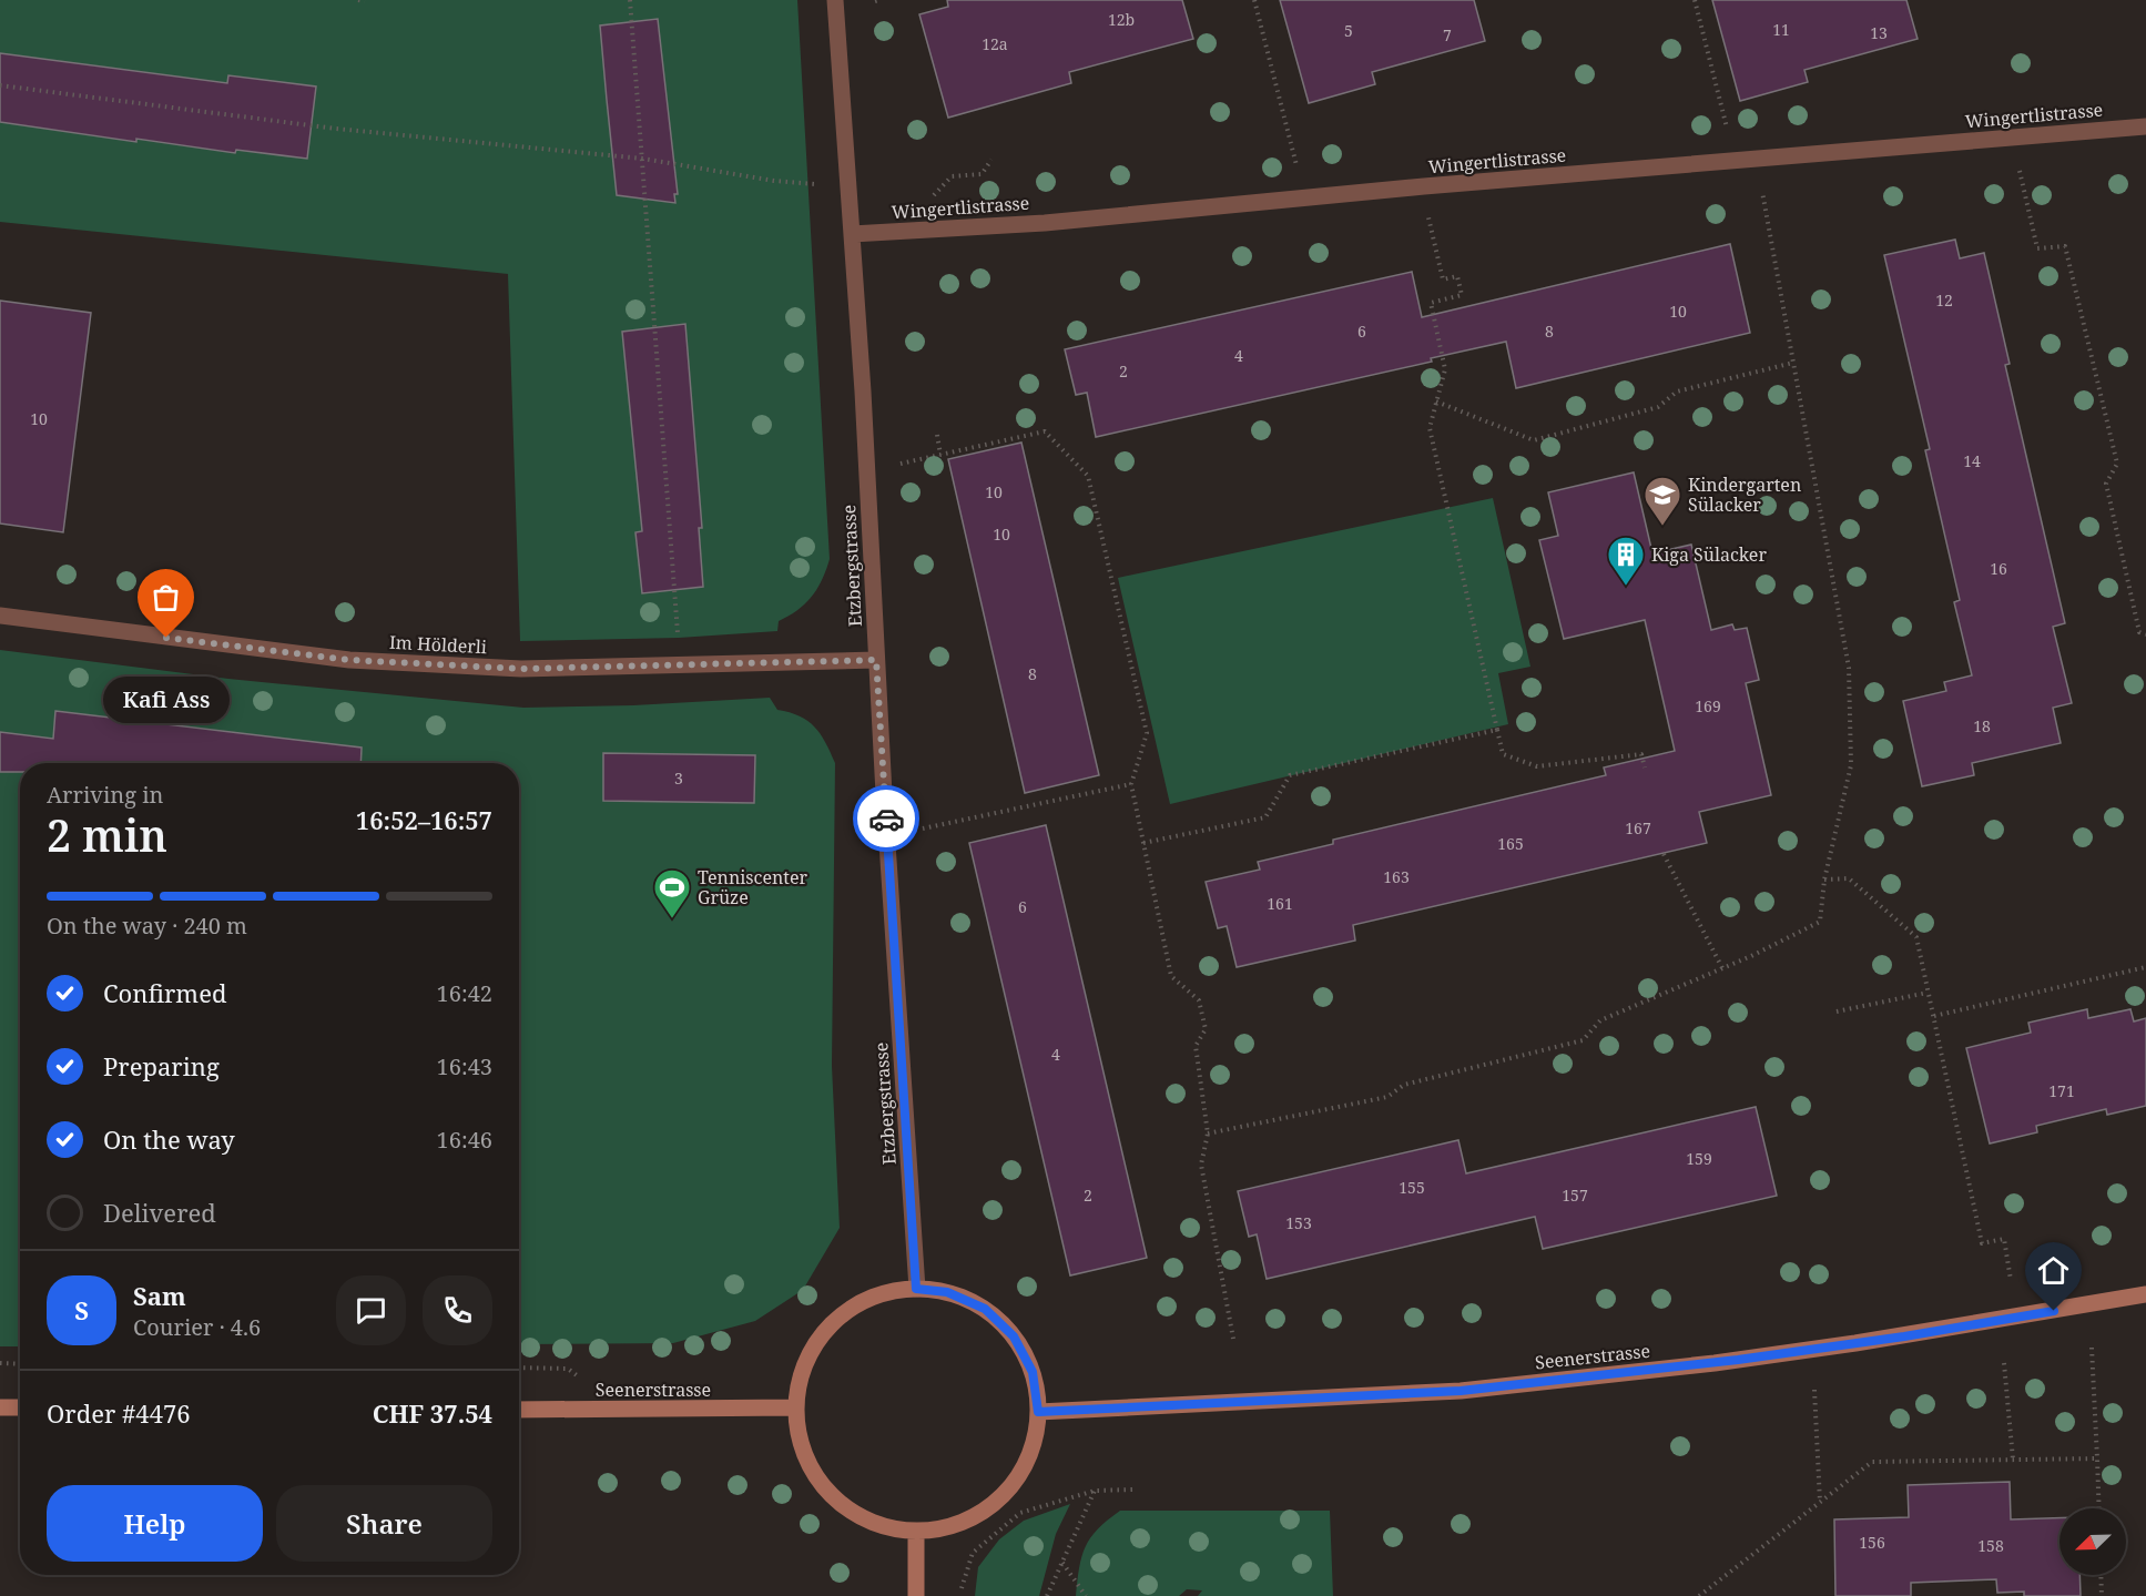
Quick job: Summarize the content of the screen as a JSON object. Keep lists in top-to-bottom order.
{
  "streets": {
    "main road": ["Seenerstrasse"],
    "street": ["Wingertlistrasse", "Etzbergstrasse", "Im Hölderli"]
  },
  "crossings": [
    ["Wingertlistrasse", "Etzbergstrasse"],
    ["Etzbergstrasse", "Im Hölderli"]
  ],
  "places": {
    "school or university": ["Kindergarten Sülacker"],
    "building": ["Kiga Sülacker"],
    "other": ["Kafi Ass"],
    "sports": ["Tenniscenter Grüze"]
  },
  "house_numbers": [
    "12b",
    "11",
    "5",
    "13",
    "7",
    "12a",
    "12",
    "10",
    "6",
    "8",
    "4",
    "2",
    "10",
    "14",
    "10",
    "10",
    "16",
    "8",
    "169",
    "18",
    "3",
    "167",
    "165",
    "163",
    "161",
    "6",
    "4",
    "171",
    "159",
    "155",
    "2",
    "157",
    "153",
    "156",
    "158"
  ],
  "north": "bottom left",
  "page": {
    "bubble": "Kafi Ass",
    "heading": ["2 min", "Arriving in", "16:52–16:57"],
    "panel": [
      "Sam",
      "Courier · 4.6",
      "Order #4476",
      "CHF 37.54"
    ],
    "bar": "On the way · 240 m",
    "list": [
      ["Confirmed", "16:42"],
      ["Preparing", "16:43"],
      ["On the way", "16:46"],
      "Delivered"
    ],
    "round": "S",
    "buttons": ["Help", "Share"]
  }
}
